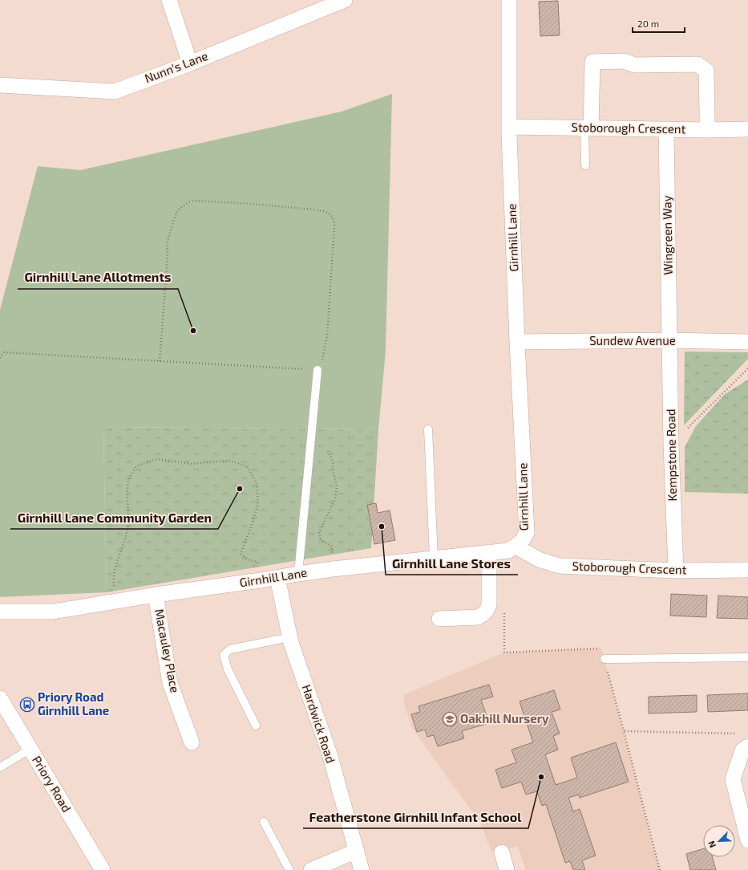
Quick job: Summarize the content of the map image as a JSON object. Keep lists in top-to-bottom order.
{
  "streets": {
    "street": [
      "Nunn's Lane",
      "Stoborough Crescent",
      "Wingreen Way",
      "Girnhill Lane",
      "Sundew Avenue",
      "Kempstone Road",
      "Macauley Place",
      "Hardwick Road",
      "Priory Road"
    ]
  },
  "crossings": [
    ["Stoborough Crescent", "Wingreen Way"],
    ["Stoborough Crescent", "Girnhill Lane"],
    ["Stoborough Crescent", "Kempstone Road"],
    ["Wingreen Way", "Sundew Avenue"],
    ["Wingreen Way", "Kempstone Road"],
    ["Girnhill Lane", "Sundew Avenue"],
    ["Girnhill Lane", "Macauley Place"],
    ["Girnhill Lane", "Hardwick Road"],
    ["Sundew Avenue", "Kempstone Road"]
  ],
  "places": {
    "other": [
      "Girnhill Lane Allotments",
      "Girnhill Lane Community Garden",
      "Girnhill Lane Stores",
      "Featherstone Girnhill Infant School"
    ],
    "bus stop": ["Priory Road Girnhill Lane"],
    "school or university": ["Oakhill Nursery"]
  },
  "scale_bar": "20 m",
  "north": "bottom left"
}
